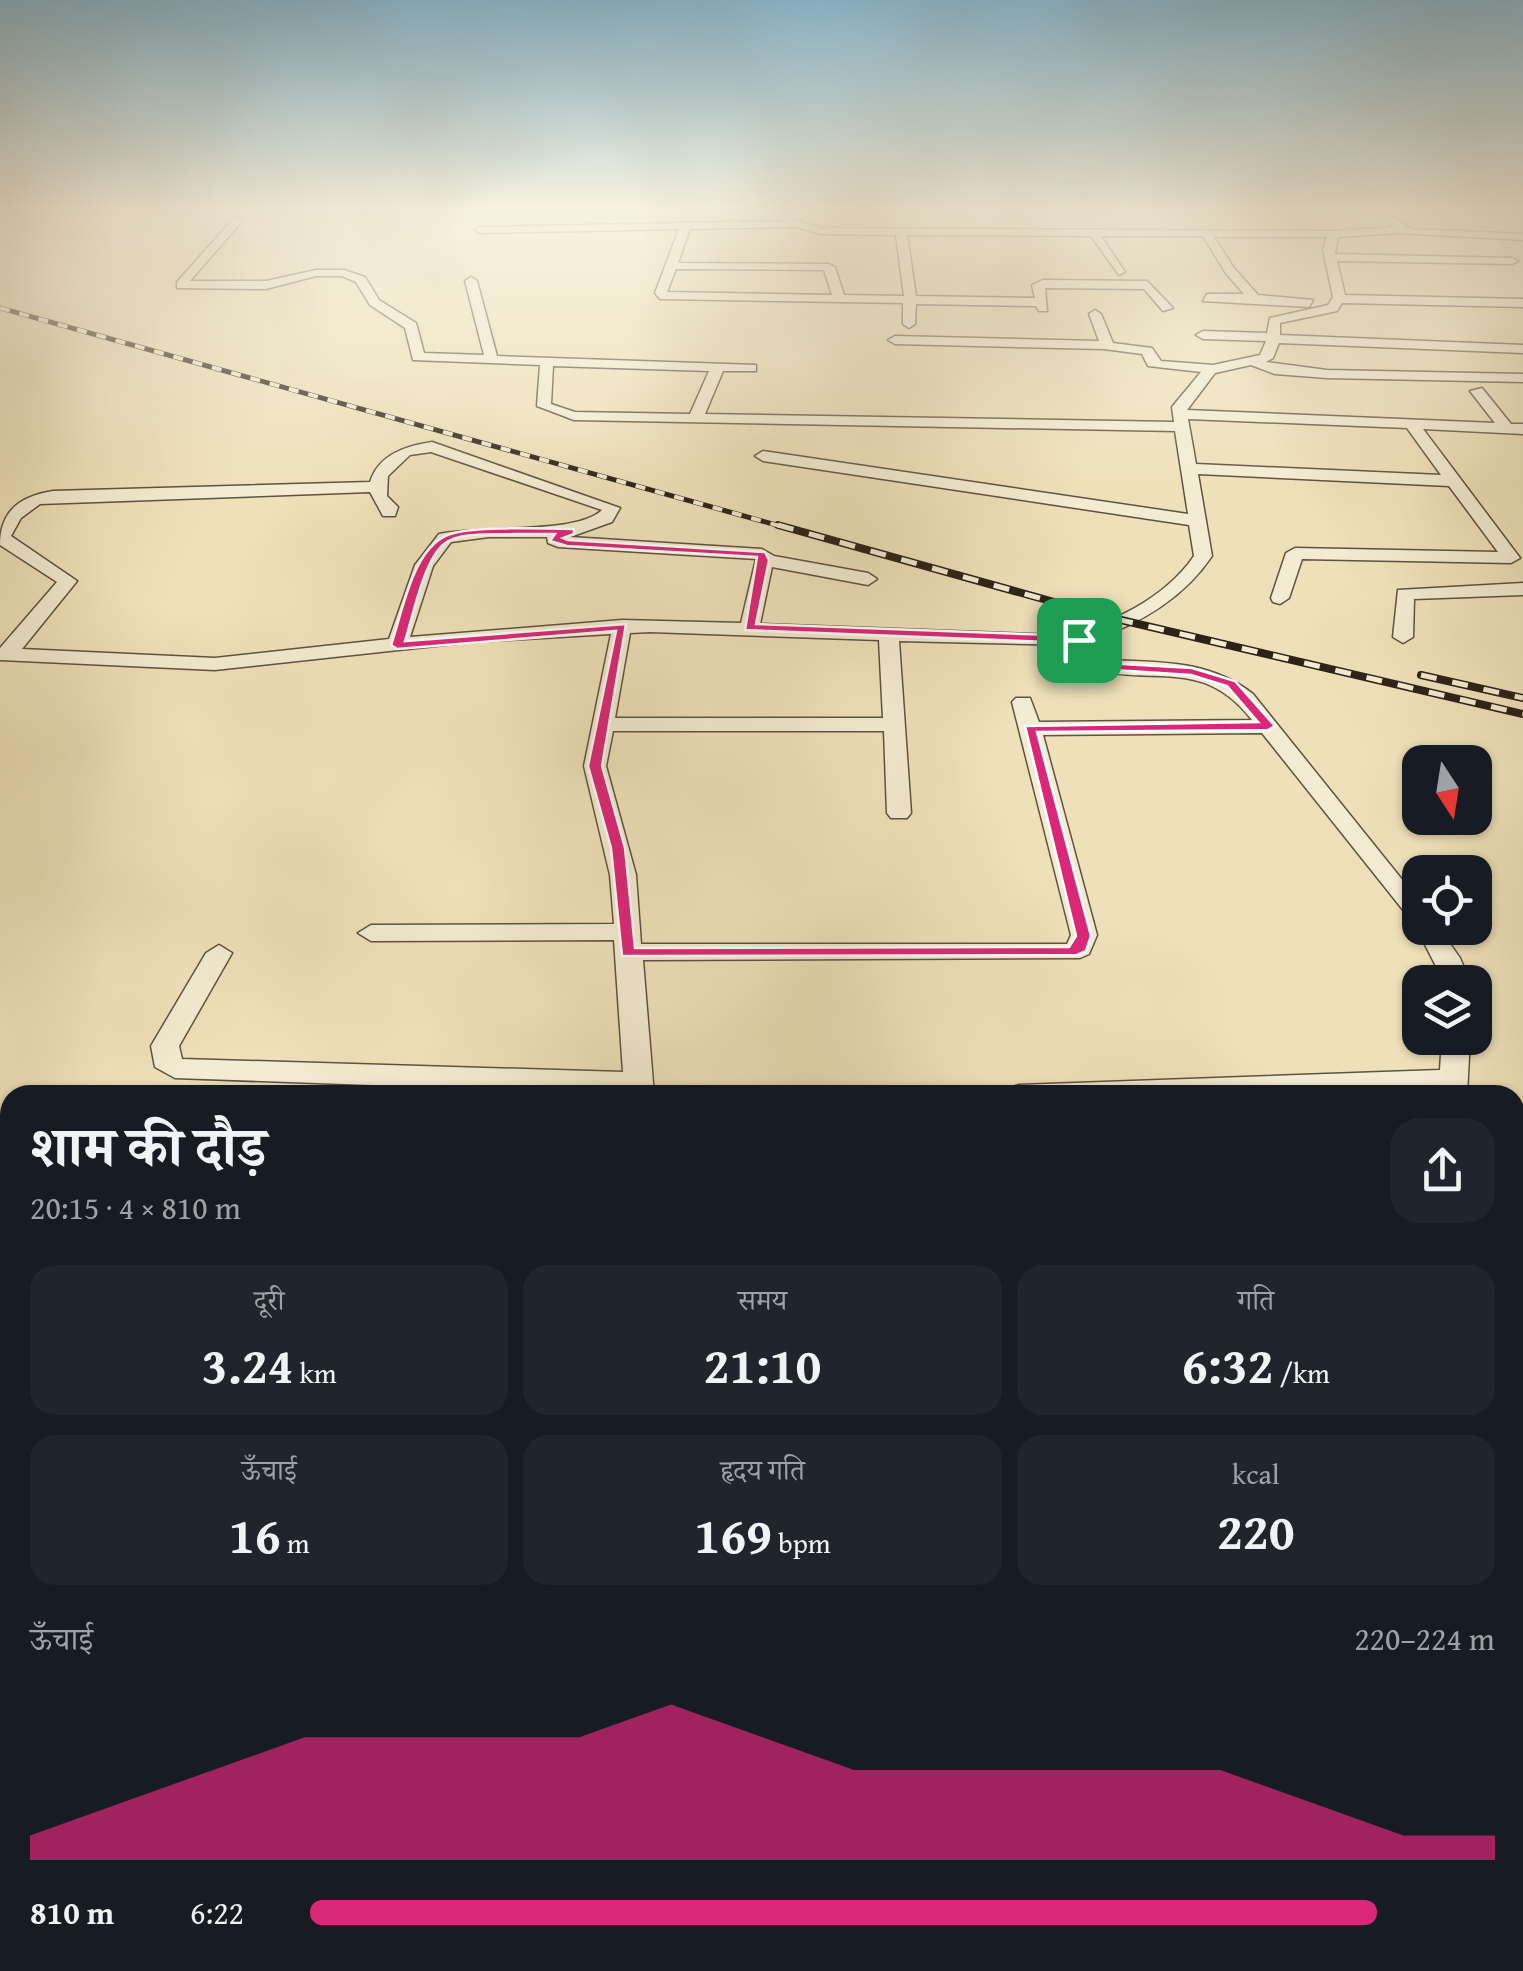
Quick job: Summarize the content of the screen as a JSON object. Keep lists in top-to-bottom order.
{
  "north": "bottom",
  "page": {
    "heading": ["शाम की दौड़", "20:15 · 4 × 810 m"],
    "stats": [
      ["दूरी", "3.24 km"],
      ["समय", "21:10"],
      ["गति", "6:32 /km"],
      ["ऊँचाई", "16 m"],
      ["हृदय गति", "169 bpm"],
      ["kcal", "220"]
    ],
    "chart": ["ऊँचाई", "220–224 m"],
    "list": [
      {
        "name": "810 m",
        "note": "6:22"
      }
    ]
  }
}
